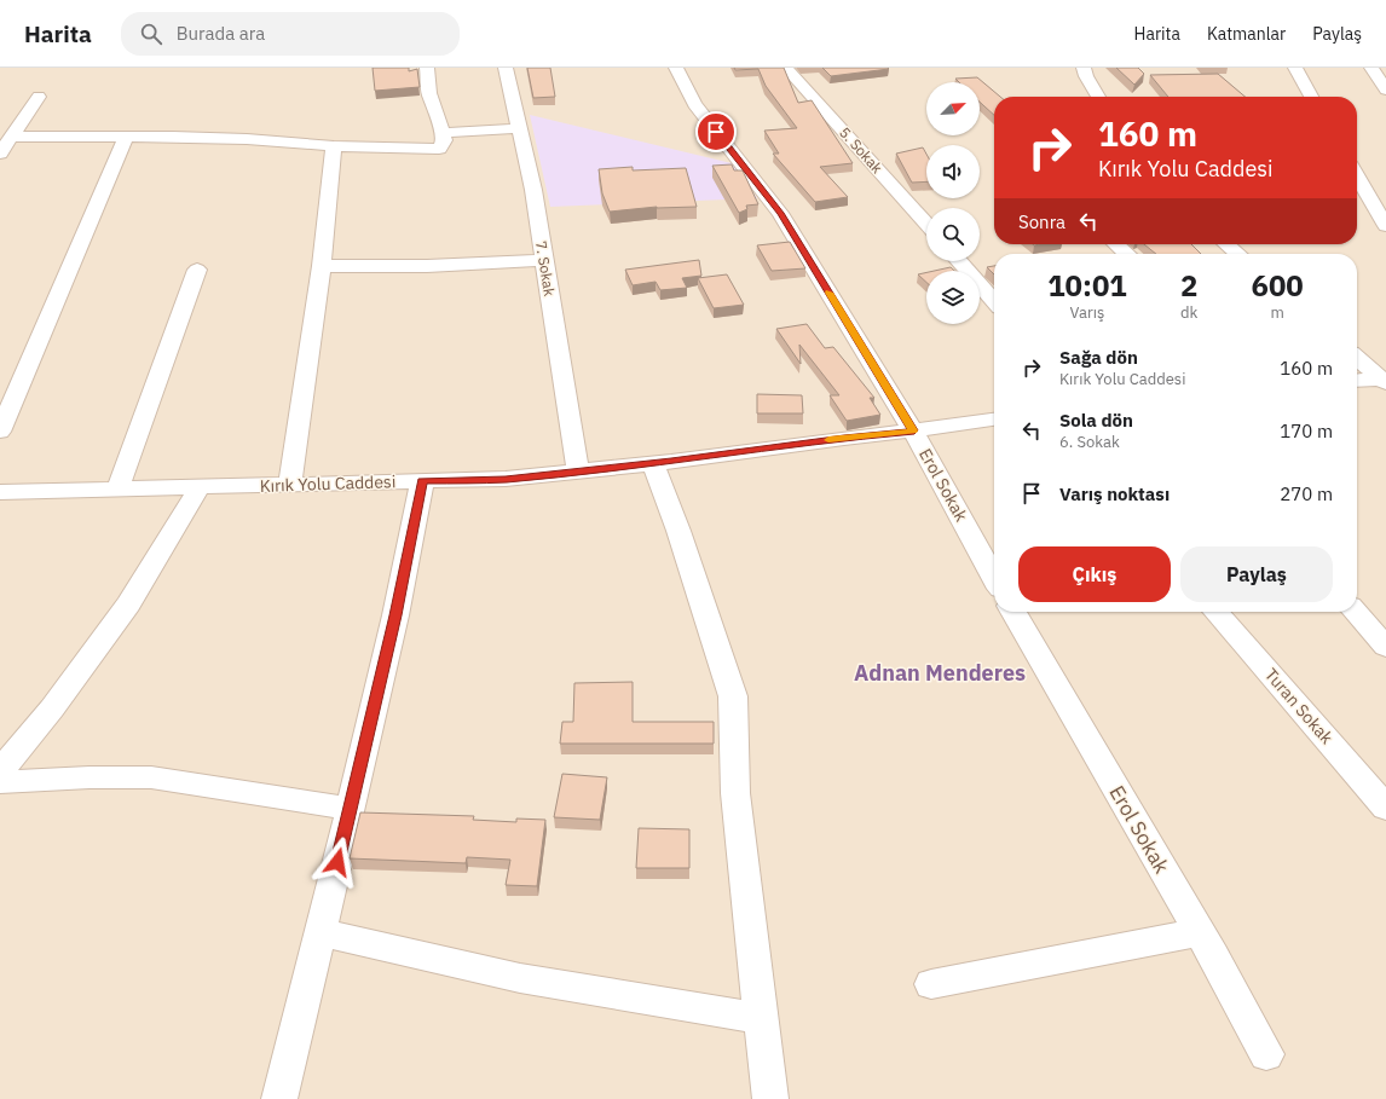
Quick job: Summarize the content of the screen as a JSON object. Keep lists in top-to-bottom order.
{
  "streets": {
    "street": [
      "5. Sokak",
      "7. Sokak",
      "Kırık Yolu Caddesi",
      "Erol Sokak",
      "Turan Sokak"
    ]
  },
  "crossings": [
    ["7. Sokak", "Kırık Yolu Caddesi"],
    ["Kırık Yolu Caddesi", "Erol Sokak"]
  ],
  "districts": ["Adnan Menderes"],
  "north": "top right",
  "page": {
    "header": "Harita",
    "search": "Burada ara",
    "nav": ["Harita", "Katmanlar", "Paylaş"],
    "turn": ["160 m", "Kırık Yolu Caddesi"],
    "then": "Sonra",
    "eta": [
      "10:01",
      "Varış",
      "2",
      "dk",
      "600",
      "m"
    ],
    "list": [
      {
        "name": "Sağa dön",
        "note": "Kırık Yolu Caddesi",
        "value": "160 m"
      },
      {
        "name": "Sola dön",
        "note": "6. Sokak",
        "value": "170 m"
      },
      {
        "name": "Varış noktası",
        "value": "270 m"
      }
    ],
    "buttons": ["Çıkış", "Paylaş"]
  }
}
